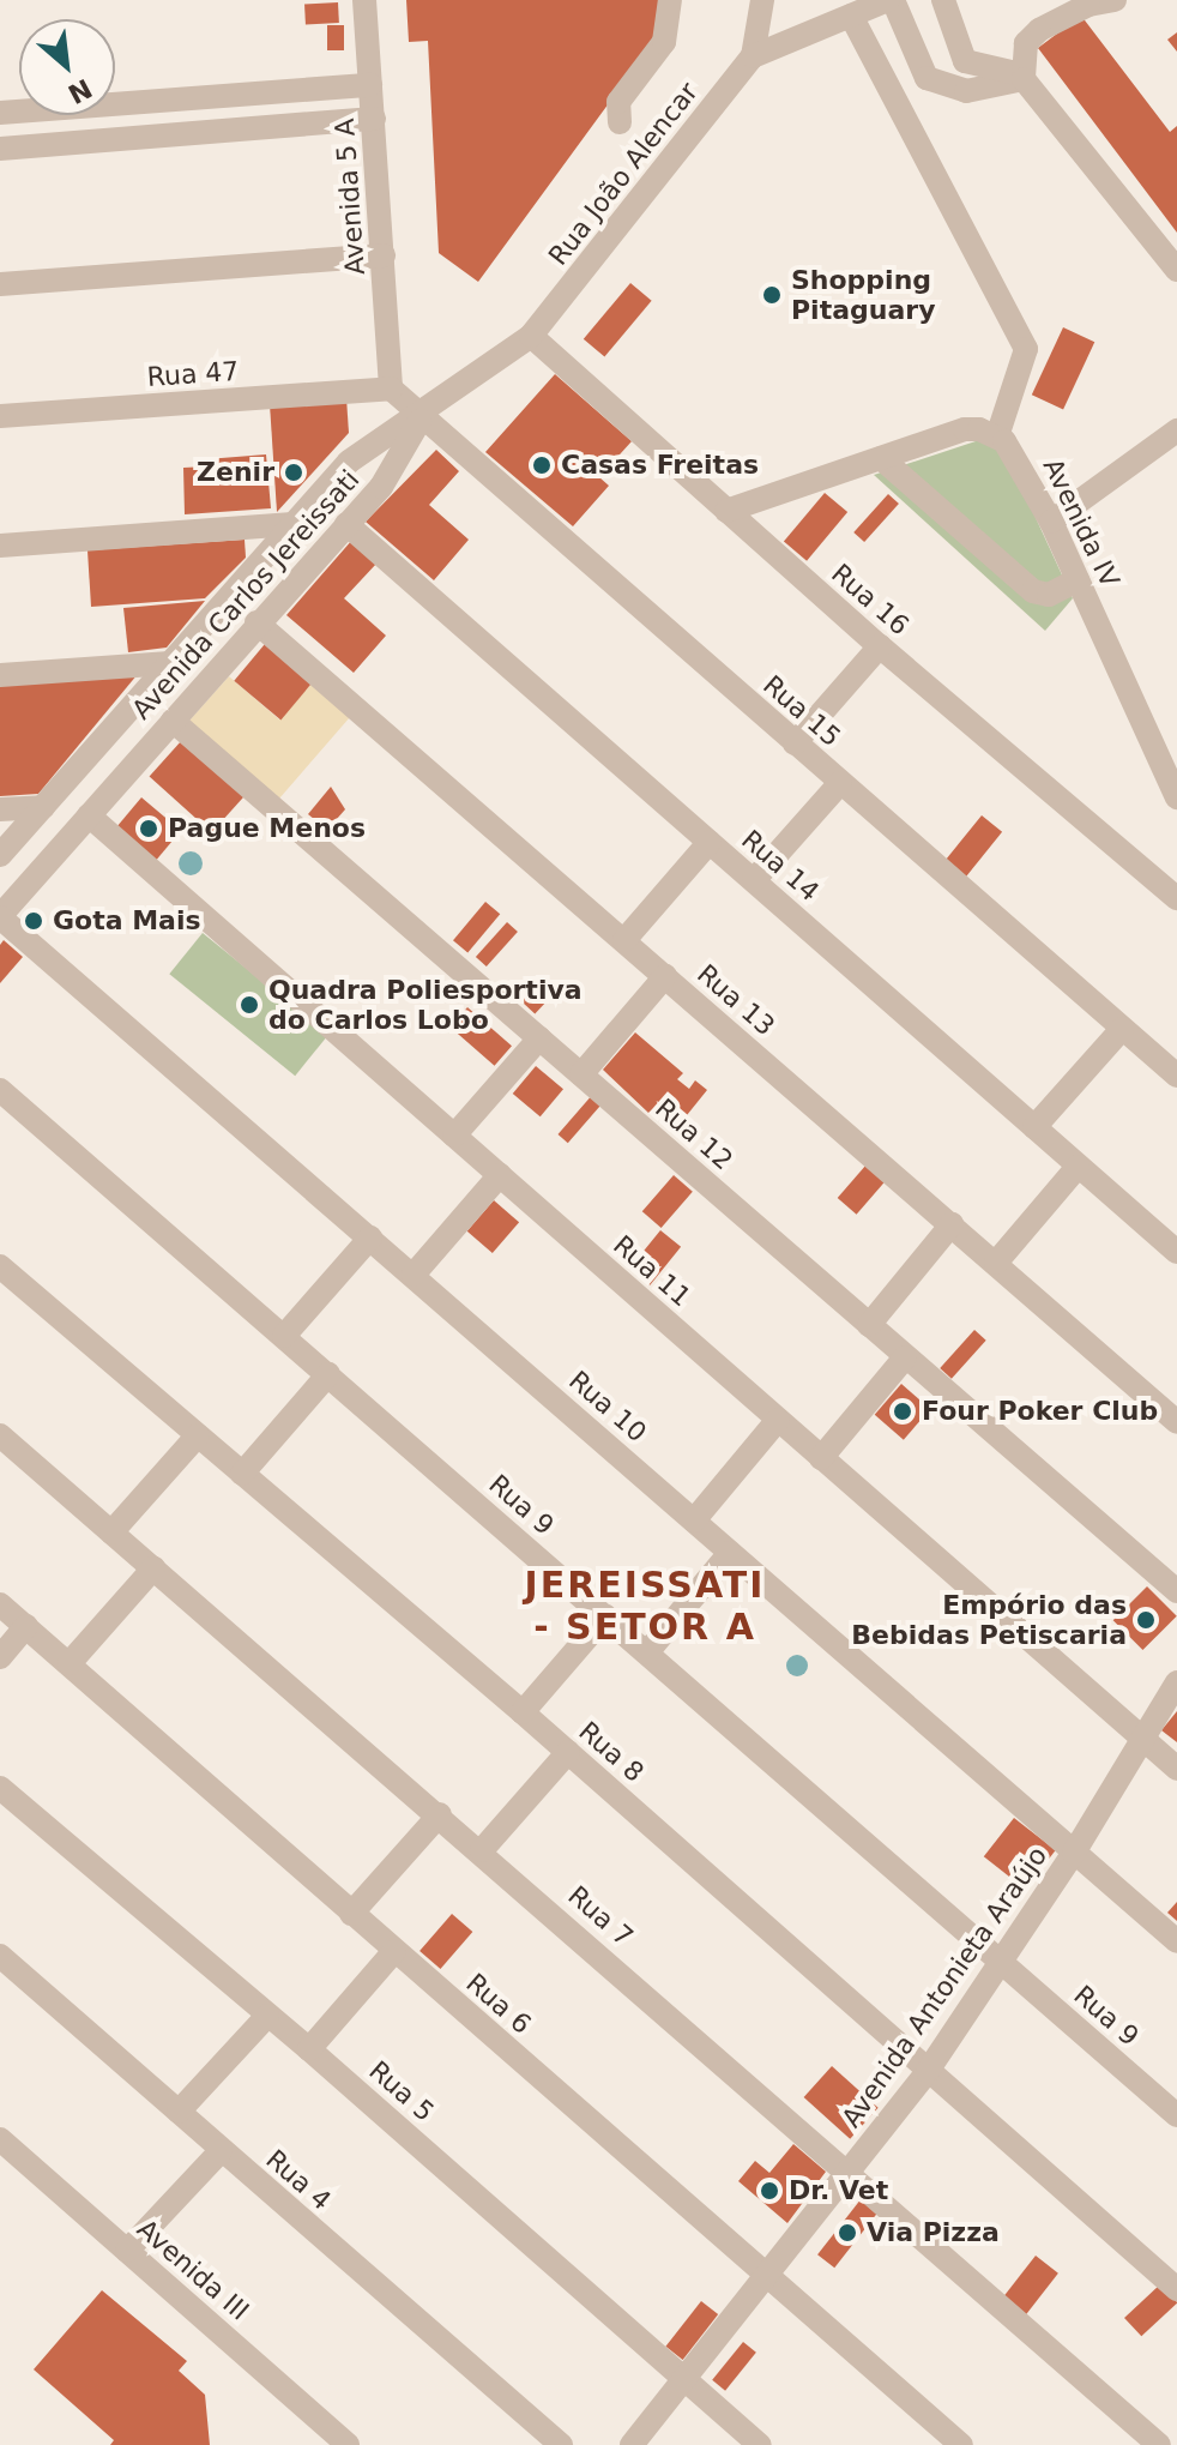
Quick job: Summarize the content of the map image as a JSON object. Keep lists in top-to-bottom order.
{
  "streets": {
    "street": [
      "Rua João Alencar",
      "Avenida 5 A",
      "Rua 47",
      "Avenida IV",
      "Avenida Carlos Jereissati",
      "Rua 16",
      "Rua 15",
      "Rua 14",
      "Rua 13",
      "Rua 12",
      "Rua 11",
      "Rua 10",
      "Rua 9",
      "Rua 8",
      "Rua 7",
      "Avenida Antonieta Araújo",
      "Rua 6",
      "Rua 5",
      "Rua 4",
      "Avenida III"
    ]
  },
  "crossings": [
    ["Rua João Alencar", "Avenida Carlos Jereissati"],
    ["Rua João Alencar", "Rua 16"],
    ["Rua João Alencar", "Rua 15"],
    ["Avenida 5 A", "Rua 47"],
    ["Avenida 5 A", "Rua 15"],
    ["Rua 47", "Rua 15"],
    ["Avenida Carlos Jereissati", "Rua 15"],
    ["Avenida Carlos Jereissati", "Rua 14"],
    ["Avenida Carlos Jereissati", "Rua 13"],
    ["Avenida Carlos Jereissati", "Rua 12"],
    ["Avenida Carlos Jereissati", "Rua 11"],
    ["Avenida Carlos Jereissati", "Rua 10"],
    ["Rua 11", "Avenida Antonieta Araújo"],
    ["Rua 10", "Avenida Antonieta Araújo"],
    ["Rua 9", "Avenida Antonieta Araújo"],
    ["Rua 8", "Avenida Antonieta Araújo"],
    ["Rua 7", "Avenida Antonieta Araújo"],
    ["Avenida Antonieta Araújo", "Rua 6"],
    ["Avenida Antonieta Araújo", "Rua 5"]
  ],
  "districts": ["JEREISSATI - SETOR A"],
  "places": [
    "Shopping Pitaguary",
    "Casas Freitas",
    "Zenir",
    "Pague Menos",
    "Gota Mais",
    "Quadra Poliesportiva do Carlos Lobo",
    "Four Poker Club",
    "Empório das Bebidas Petiscaria",
    "Dr. Vet",
    "Via Pizza"
  ],
  "north": "bottom right"
}
